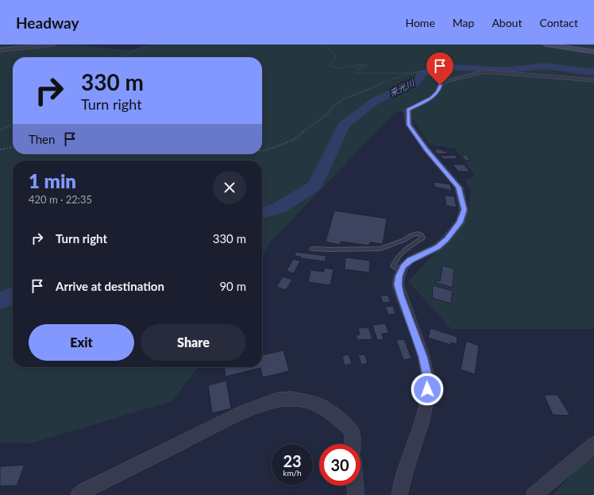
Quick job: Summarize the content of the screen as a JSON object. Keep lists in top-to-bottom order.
{
  "water": ["来光川"],
  "page": {
    "header": "Headway",
    "nav": [
      "Home",
      "Map",
      "About",
      "Contact"
    ],
    "turn": ["330 m", "Turn right"],
    "then": "Then",
    "heading": ["1 min", "420 m · 22:35"],
    "list": [
      {
        "name": "Turn right",
        "value": "330 m"
      },
      {
        "name": "Arrive at destination",
        "value": "90 m"
      }
    ],
    "buttons": ["Exit", "Share"],
    "speed": "23 km/h",
    "limit": "30"
  }
}
